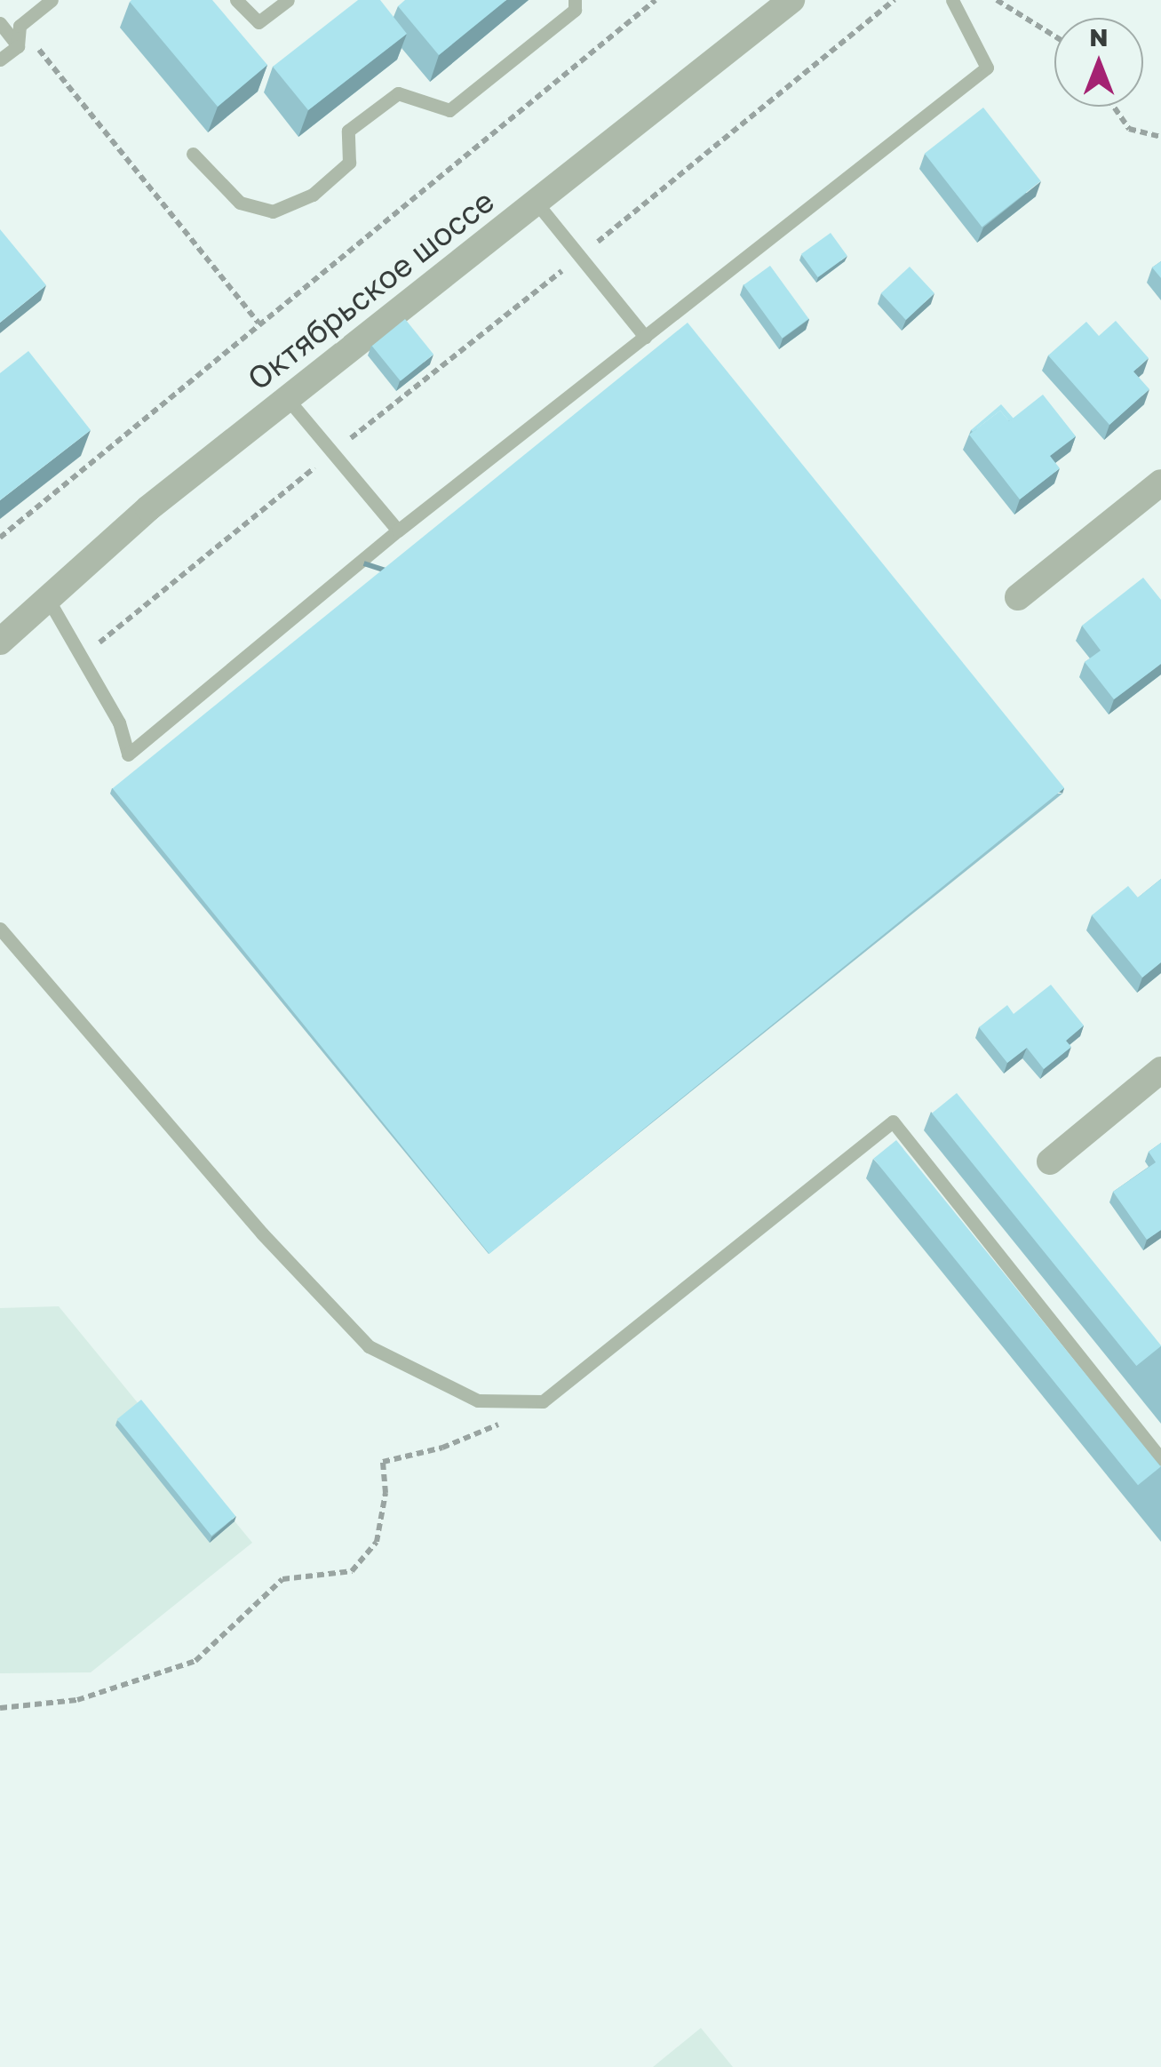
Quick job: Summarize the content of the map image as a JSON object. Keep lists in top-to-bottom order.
{
  "streets": {
    "street": ["Октябрьское шоссе"]
  },
  "north": "top"
}
